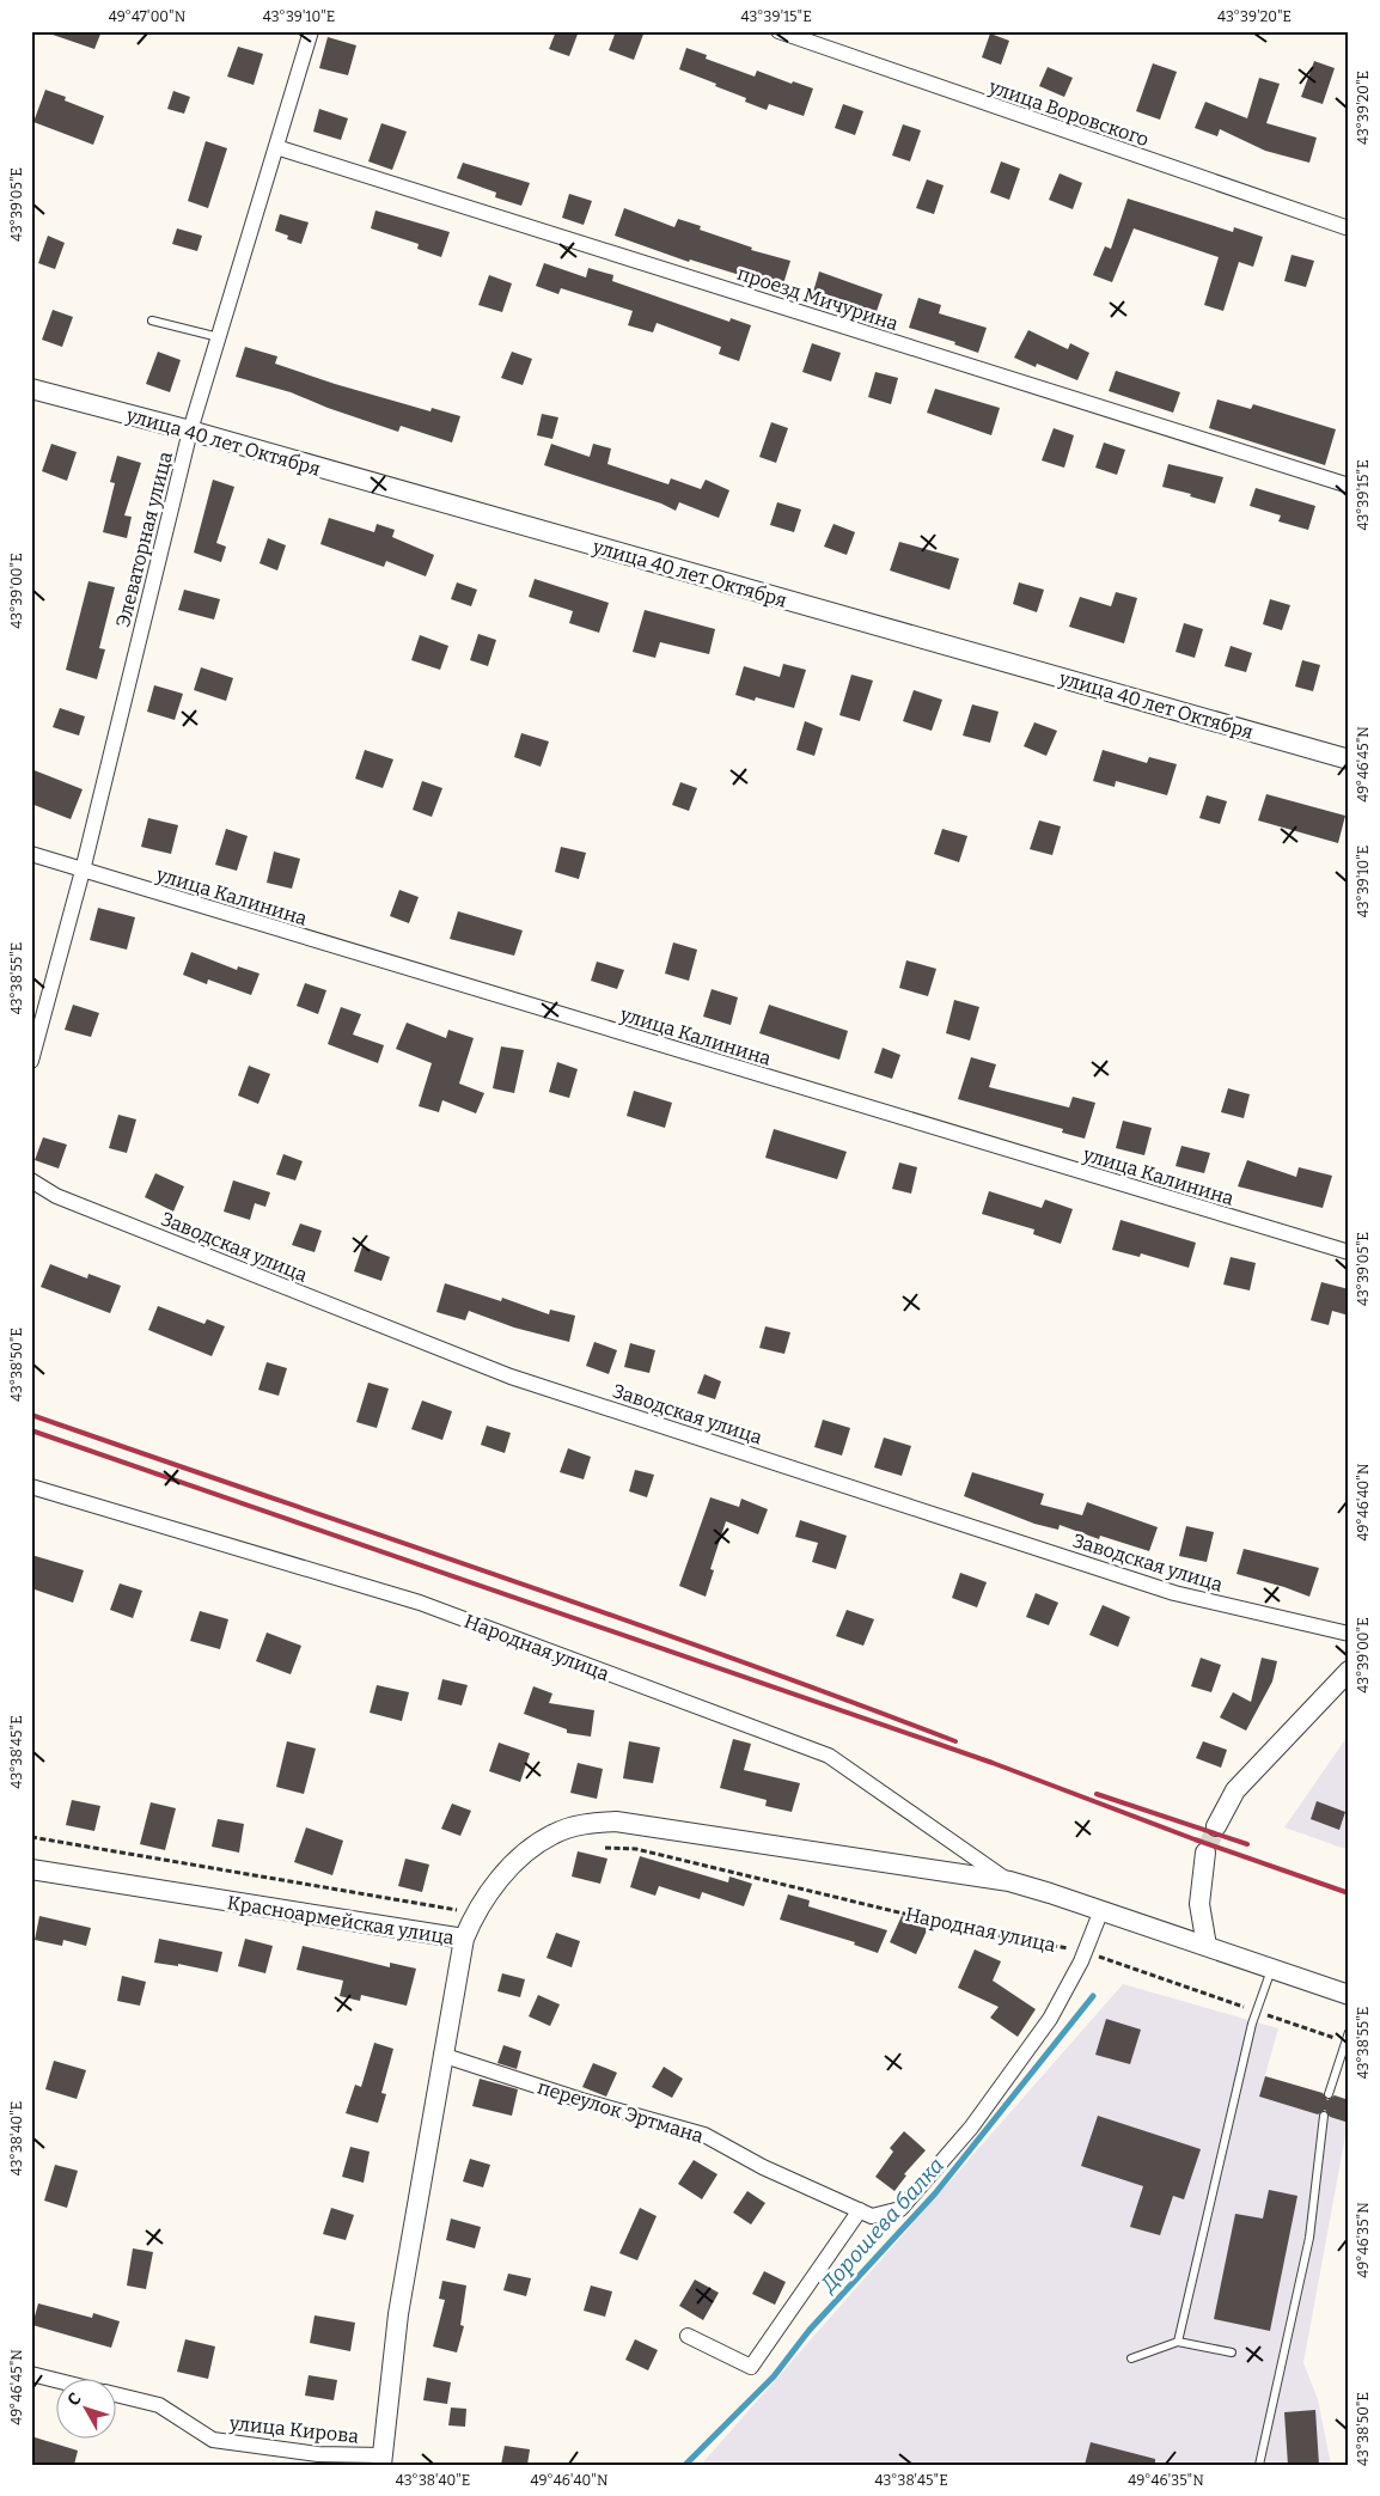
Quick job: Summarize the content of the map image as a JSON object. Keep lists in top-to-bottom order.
{
  "streets": {
    "street": [
      "улица Воровского",
      "проезд Мичурина",
      "улица 40 лет Октября",
      "Элеваторная улица",
      "улица Калинина",
      "Заводская улица",
      "Народная улица",
      "Красноармейская улица",
      "переулок Эртмана",
      "улица Кирова"
    ]
  },
  "crossings": [
    ["проезд Мичурина", "Элеваторная улица"],
    ["улица 40 лет Октября", "Элеваторная улица"],
    ["Элеваторная улица", "улица Калинина"],
    ["Народная улица", "Красноармейская улица"],
    ["Народная улица", "переулок Эртмана"]
  ],
  "water": ["Дорошева балка"],
  "north": "top left",
  "coordinates": [
    "49°47'00\"N",
    "43°39'10\"E",
    "43°39'15\"E",
    "43°39'20\"E",
    "43°39'05\"E",
    "43°39'00\"E",
    "49°46'45\"N",
    "43°38'55\"E",
    "43°38'50\"E",
    "49°46'40\"N",
    "43°38'45\"E",
    "43°38'40\"E",
    "49°46'35\"N"
  ]
}
